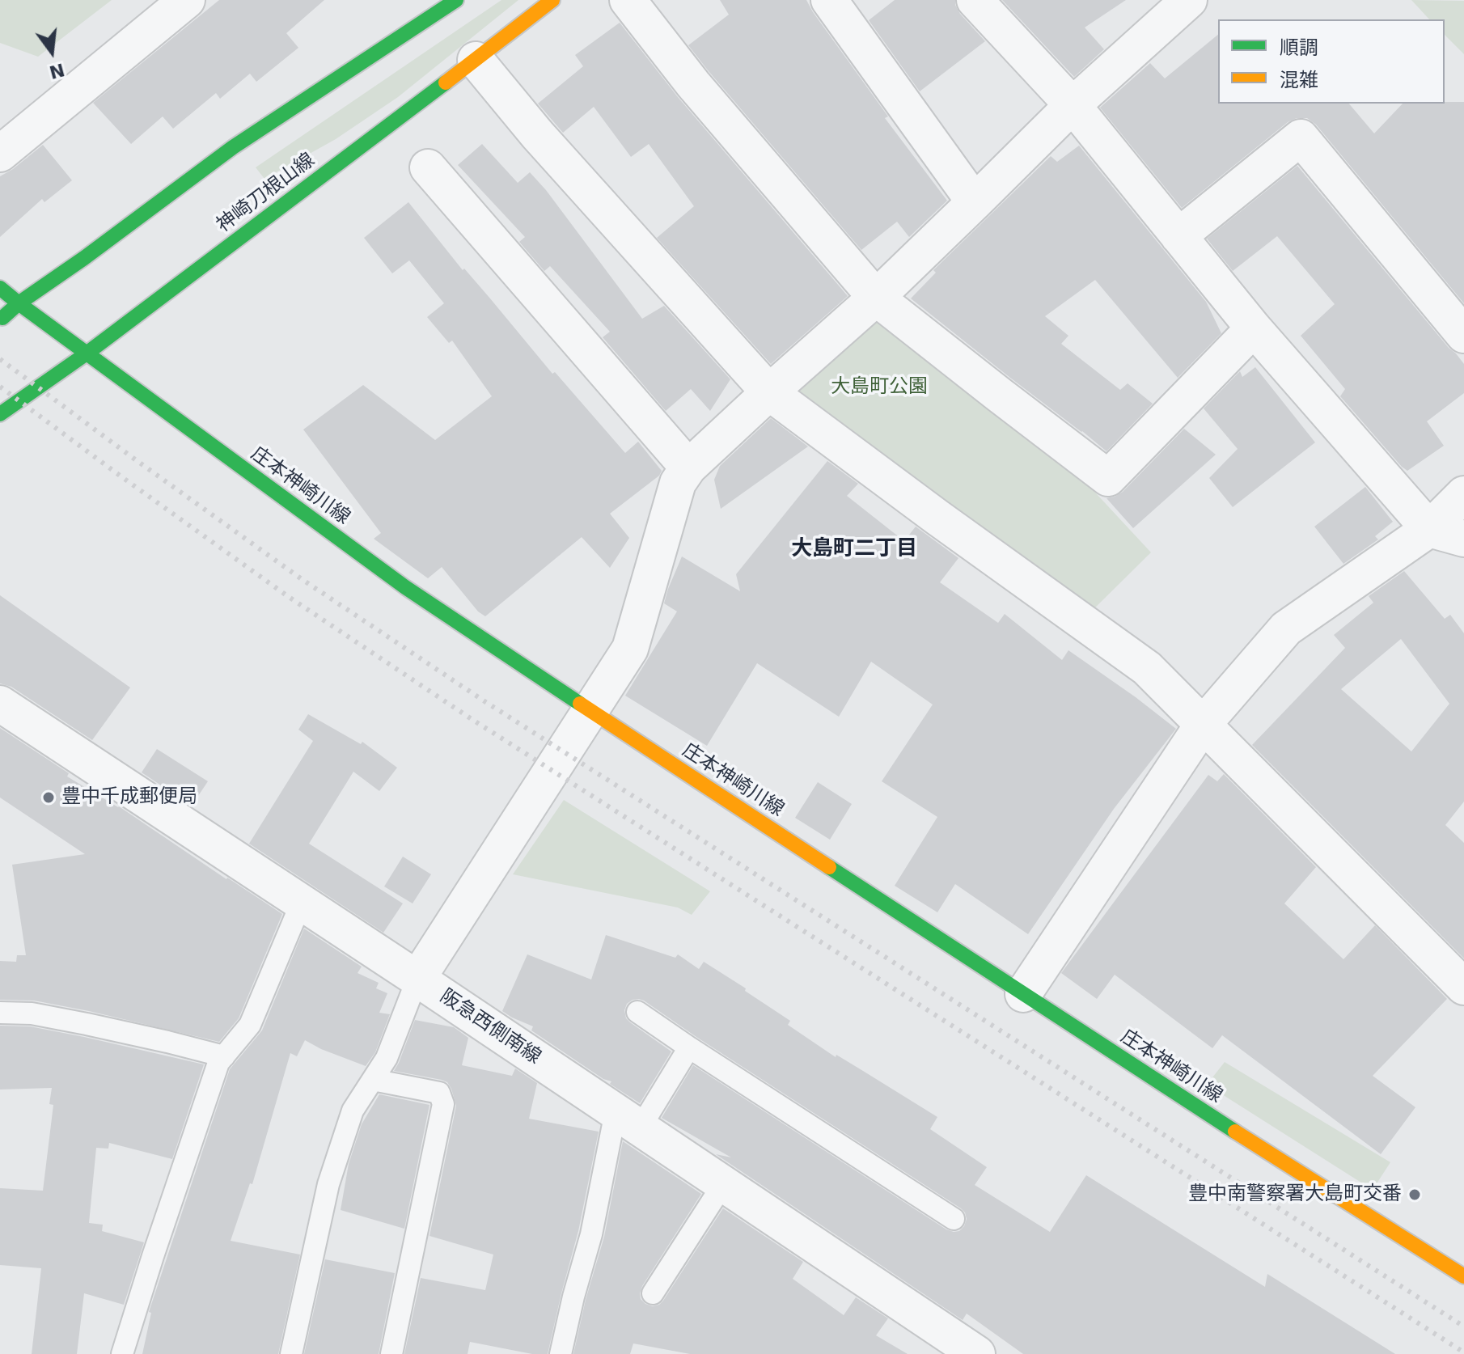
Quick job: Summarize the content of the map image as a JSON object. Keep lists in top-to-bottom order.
{
  "streets": {
    "street": ["神崎刀根山線", "庄本神崎川線", "阪急西側南線"]
  },
  "crossings": [
    ["神崎刀根山線", "庄本神崎川線"]
  ],
  "districts": ["大島町二丁目"],
  "parks": ["大島町公園"],
  "places": ["豊中千成郵便局", "豊中南警察署大島町交番"],
  "legend": ["順調", "混雑"],
  "north": "bottom"
}
